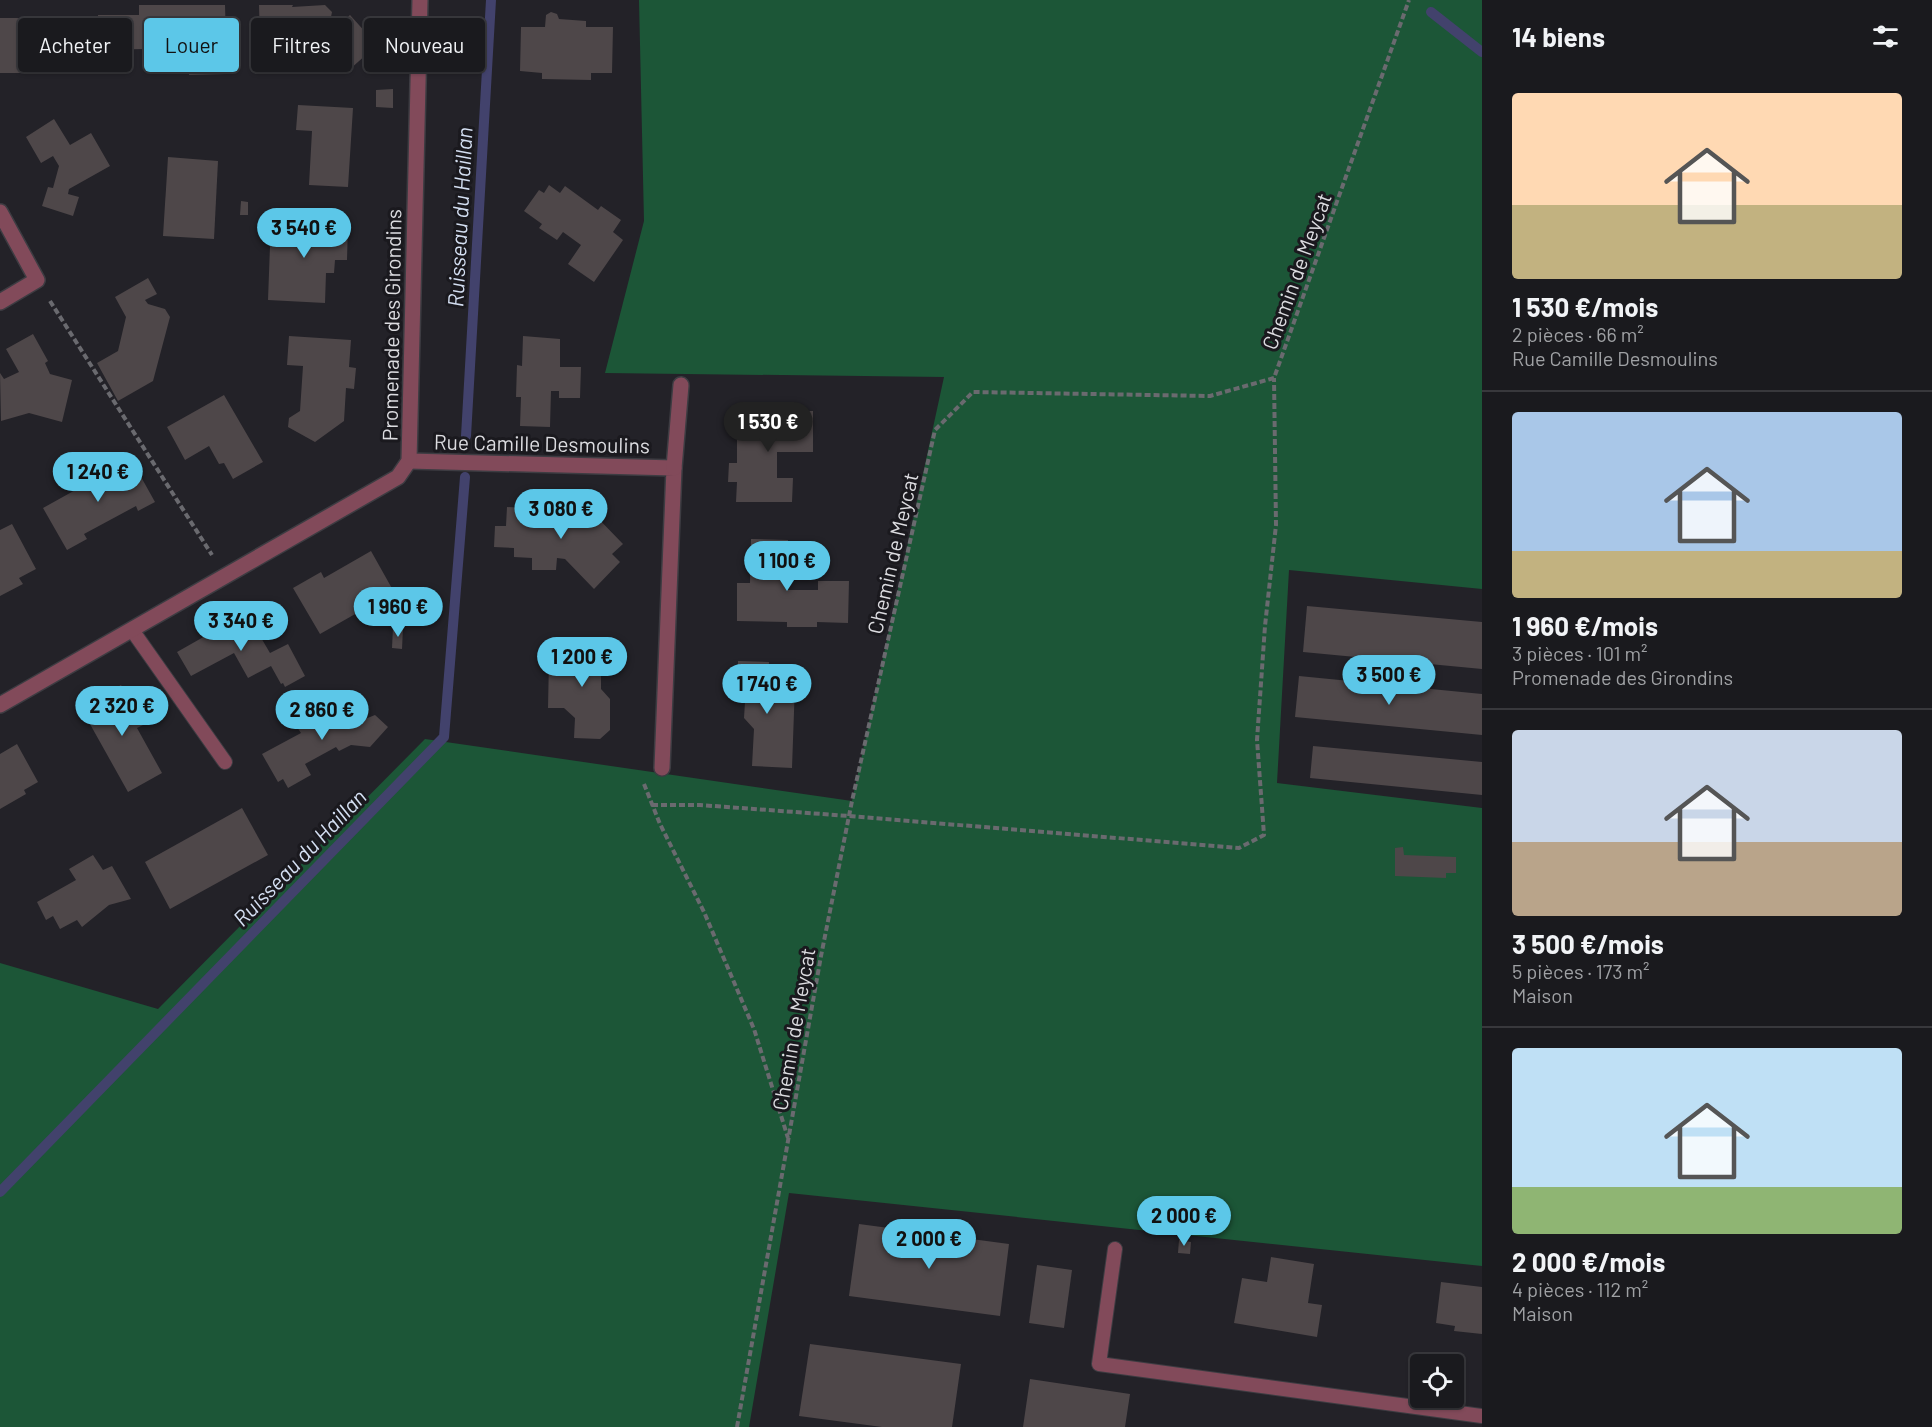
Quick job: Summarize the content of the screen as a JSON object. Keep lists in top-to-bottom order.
{
  "streets": {
    "street": ["Promenade des Girondins", "Rue Camille Desmoulins"],
    "path": ["Chemin de Meycat"]
  },
  "crossings": [
    ["Promenade des Girondins", "Rue Camille Desmoulins"]
  ],
  "water": ["Ruisseau du Haillan"],
  "page": {
    "heading": "14 biens",
    "chip": [
      "Acheter",
      "Louer",
      "Filtres",
      "Nouveau"
    ],
    "list": [
      {
        "name": "1 530 €/mois",
        "note": "2 pièces · 66 m² · Rue Camille Desmoulins"
      },
      {
        "name": "1 960 €/mois",
        "note": "3 pièces · 101 m² · Promenade des Girondins"
      },
      {
        "name": "3 500 €/mois",
        "note": "5 pièces · 173 m² · Maison"
      },
      {
        "name": "2 000 €/mois",
        "note": "4 pièces · 112 m² · Maison"
      }
    ],
    "price": [
      "3 540 €",
      "1 530 €",
      "1 240 €",
      "3 080 €",
      "1 100 €",
      "1 960 €",
      "3 340 €",
      "1 200 €",
      "3 500 €",
      "1 740 €",
      "2 320 €",
      "2 860 €",
      "2 000 €",
      "2 000 €"
    ]
  }
}
